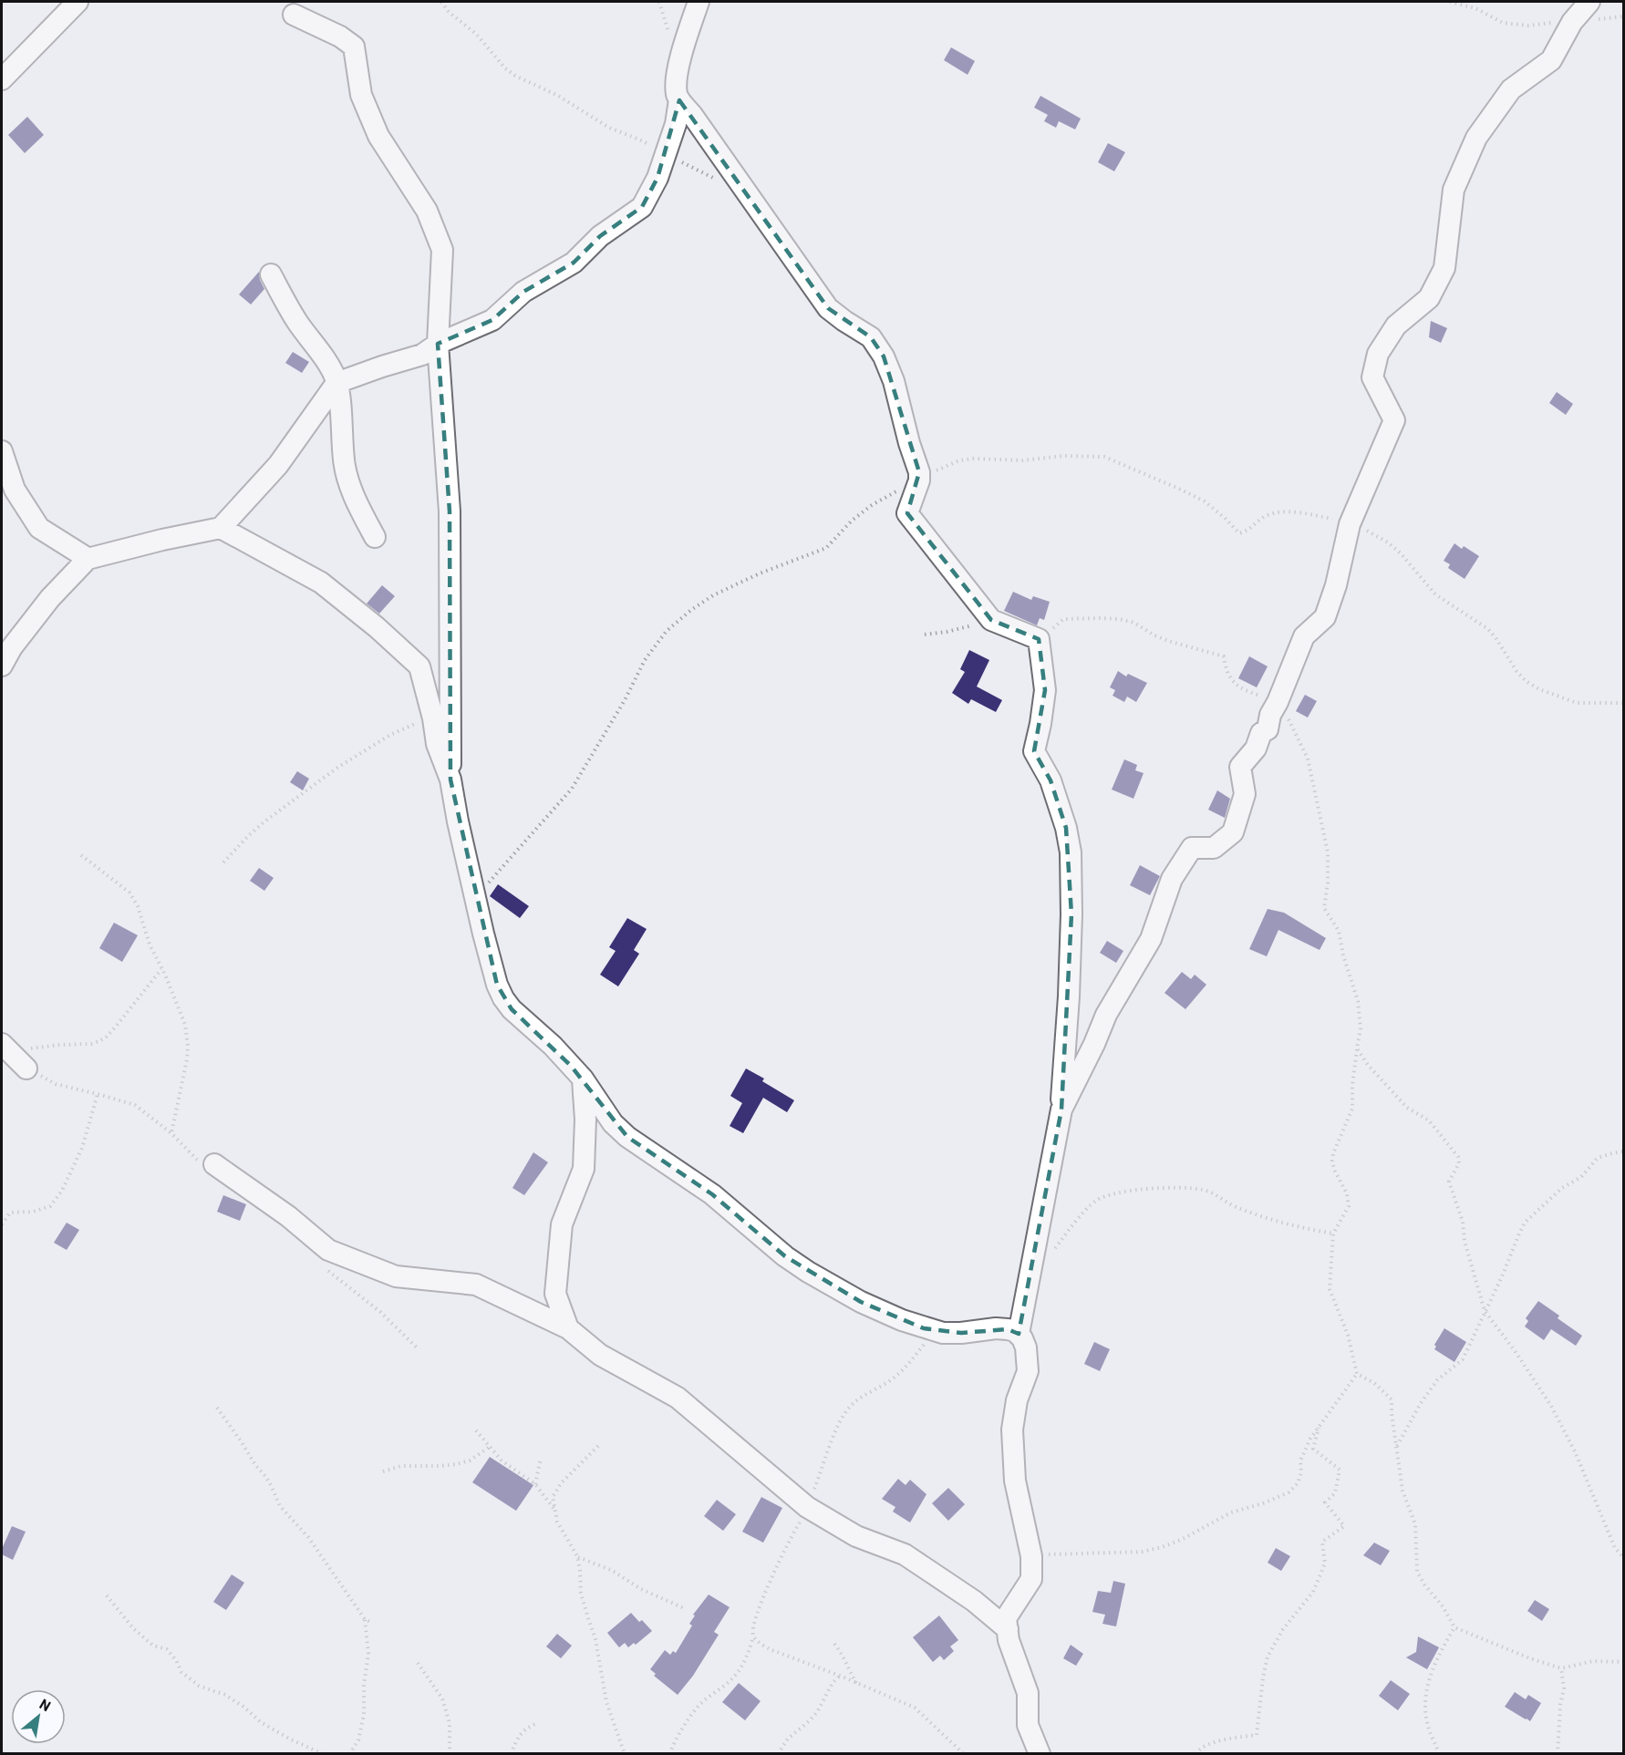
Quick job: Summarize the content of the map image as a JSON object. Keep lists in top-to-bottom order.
{
  "north": "top right"
}
